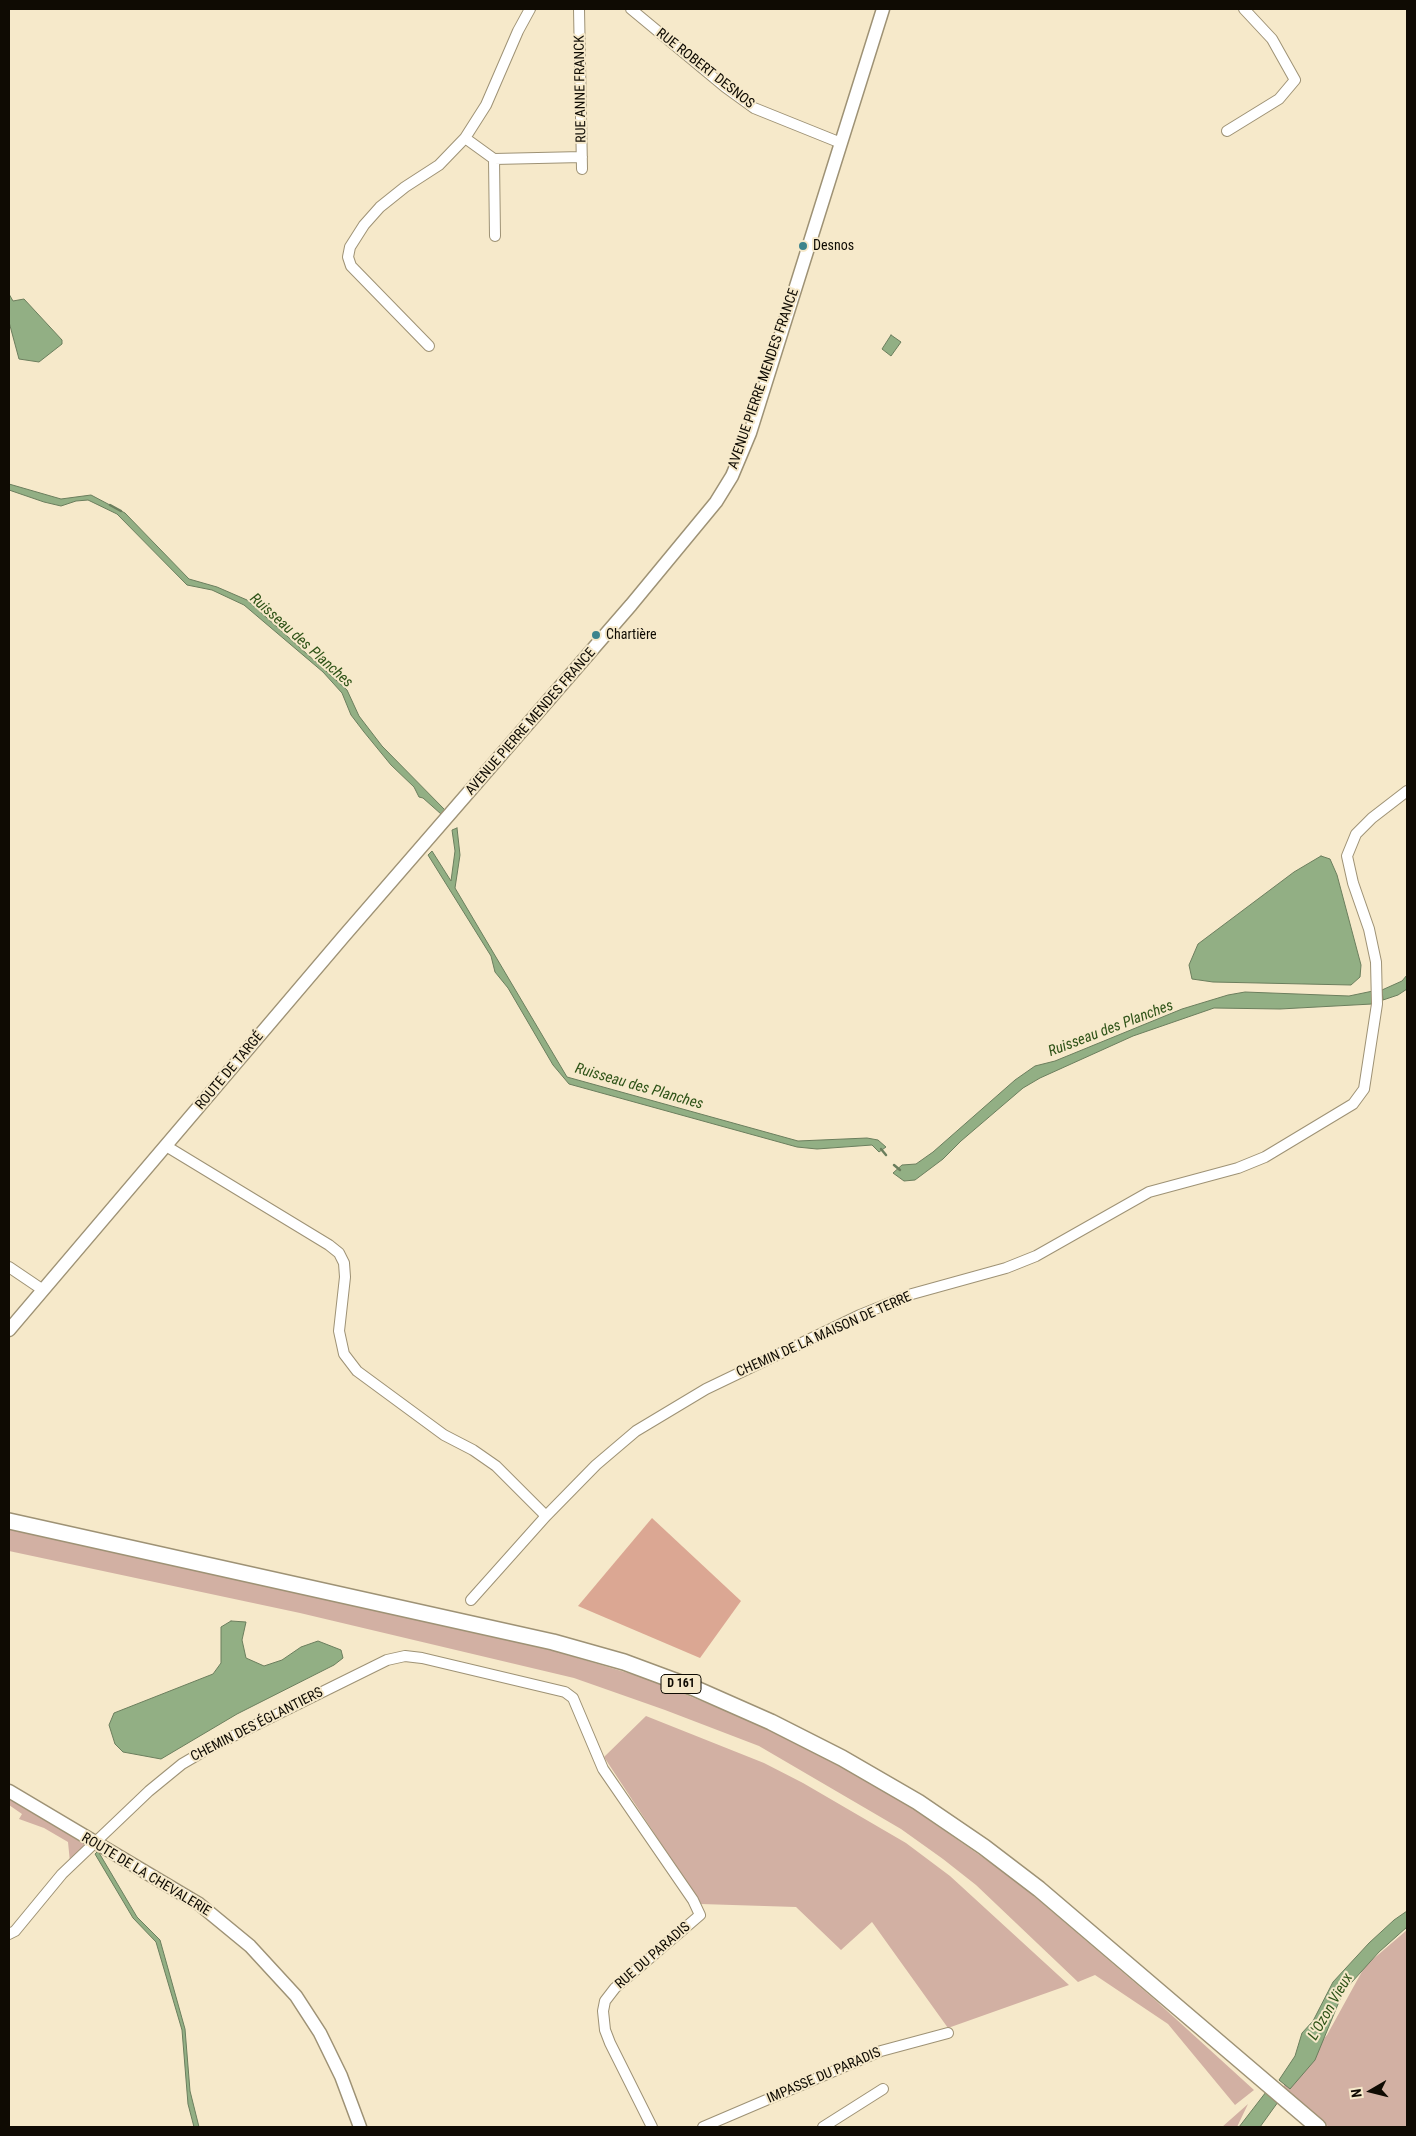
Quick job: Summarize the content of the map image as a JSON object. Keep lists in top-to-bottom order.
{
  "streets": {
    "main road": ["D 161"],
    "street": [
      "RUE ROBERT DESNOS",
      "RUE ANNE FRANCK",
      "AVENUE PIERRE MENDES FRANCE",
      "ROUTE DE TARGÉ",
      "CHEMIN DE LA MAISON DE TERRE",
      "CHEMIN DES ÉGLANTIERS",
      "ROUTE DE LA CHEVALERIE",
      "RUE DU PARADIS",
      "IMPASSE DU PARADIS"
    ]
  },
  "crossings": [
    ["RUE ROBERT DESNOS", "AVENUE PIERRE MENDES FRANCE"],
    ["AVENUE PIERRE MENDES FRANCE", "ROUTE DE TARGÉ"],
    ["CHEMIN DES ÉGLANTIERS", "ROUTE DE LA CHEVALERIE"],
    ["CHEMIN DES ÉGLANTIERS", "RUE DU PARADIS"]
  ],
  "water": ["Ruisseau des Planches", "L'Ozon Vieux"],
  "places": ["Desnos", "Chartière"],
  "north": "left"
}
